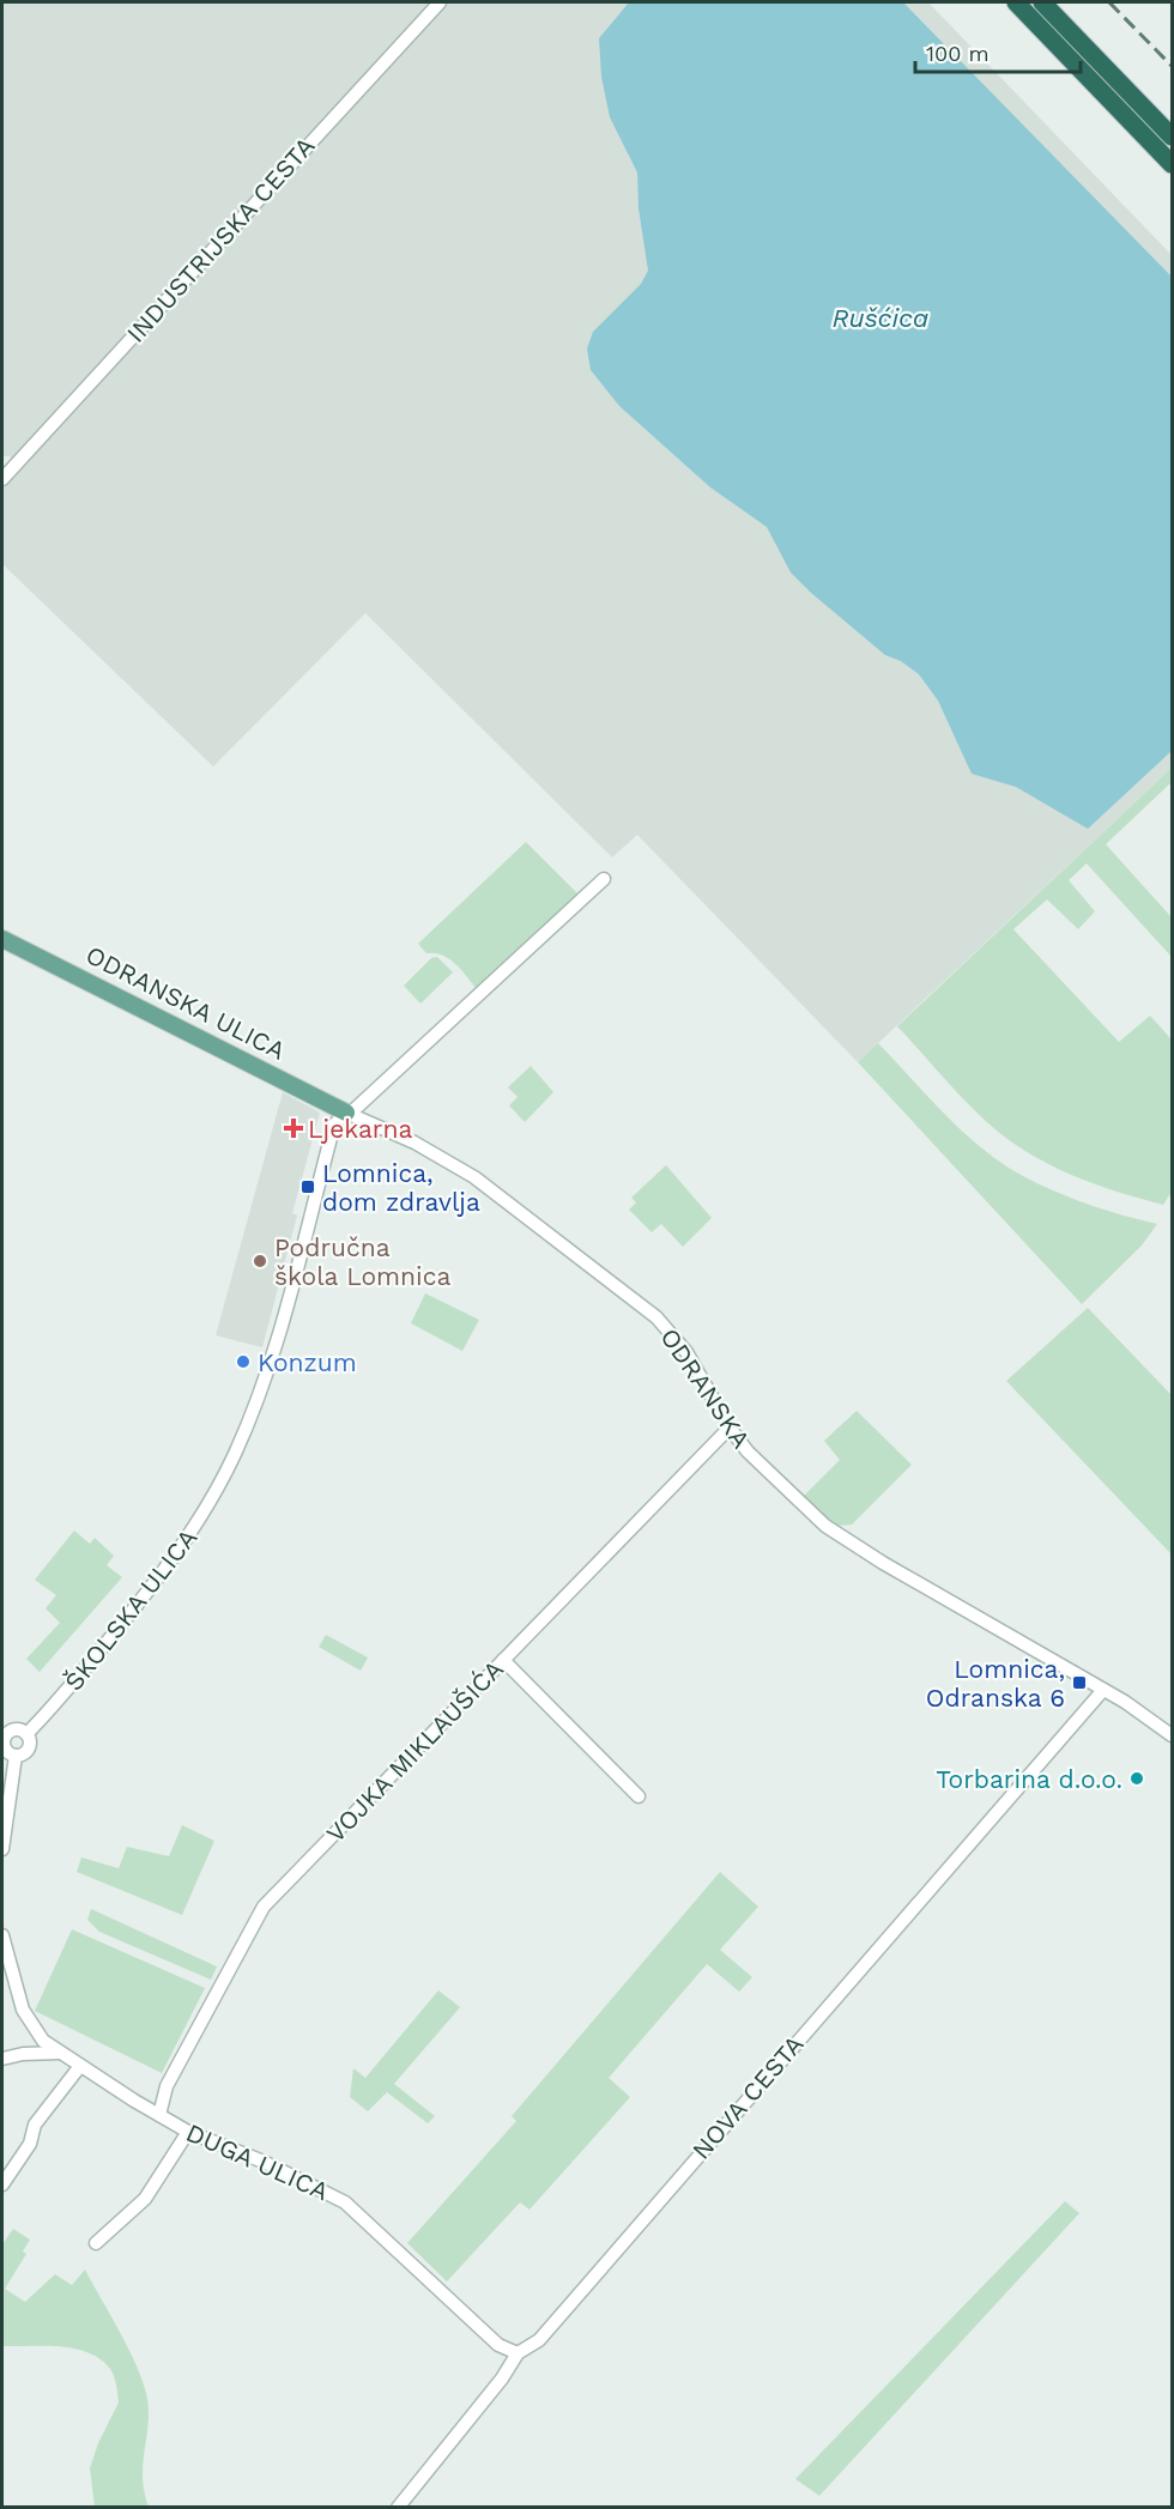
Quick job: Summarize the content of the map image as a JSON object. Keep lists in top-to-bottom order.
{
  "streets": {
    "main road": ["ODRANSKA ULICA"],
    "street": [
      "INDUSTRIJSKA CESTA",
      "ODRANSKA",
      "ŠKOLSKA ULICA",
      "VOJKA MIKLAUŠIĆA",
      "NOVA CESTA",
      "DUGA ULICA"
    ]
  },
  "crossings": [
    ["ODRANSKA ULICA", "ODRANSKA"],
    ["ODRANSKA ULICA", "ŠKOLSKA ULICA"],
    ["ODRANSKA", "ŠKOLSKA ULICA"],
    ["ODRANSKA", "VOJKA MIKLAUŠIĆA"],
    ["ODRANSKA", "NOVA CESTA"],
    ["VOJKA MIKLAUŠIĆA", "DUGA ULICA"],
    ["NOVA CESTA", "DUGA ULICA"]
  ],
  "water": ["Rušćica"],
  "places": {
    "health": ["Ljekarna"],
    "transit": ["Lomnica, dom zdravlja", "Lomnica, Odranska 6"],
    "other": ["Područna škola Lomnica", "Konzum", "Torbarina d.o.o."]
  },
  "scale_bar": "100 m"
}
